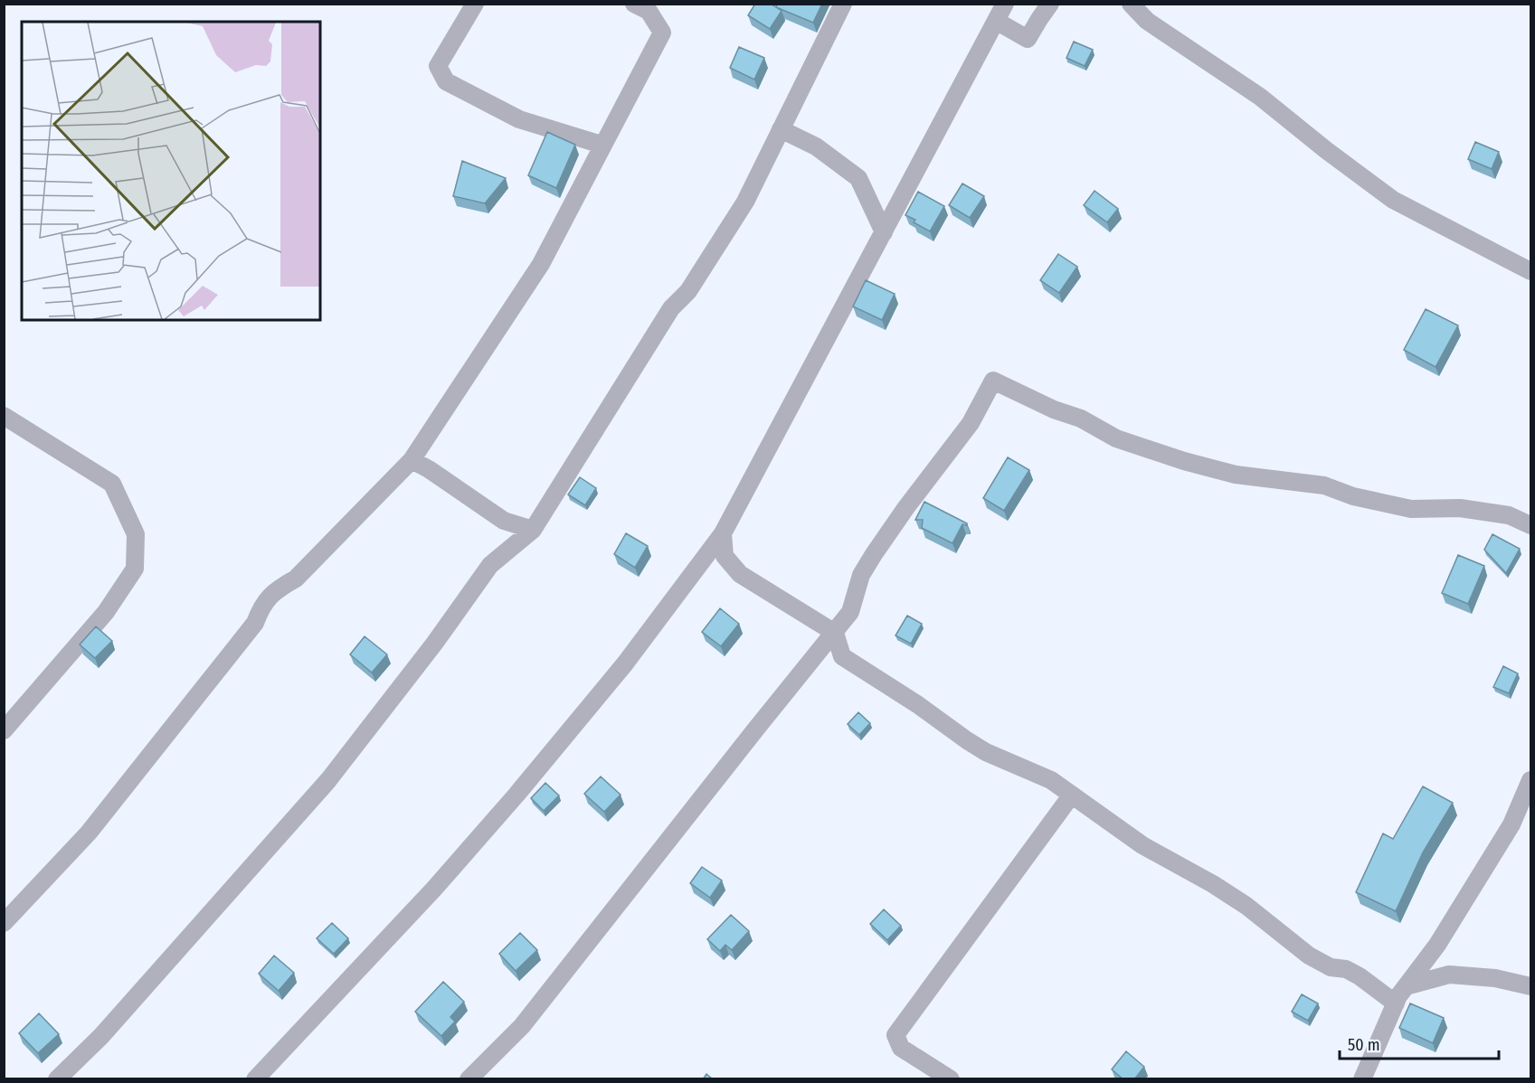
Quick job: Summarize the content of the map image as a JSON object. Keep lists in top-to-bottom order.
{
  "scale_bar": "50 m"
}
